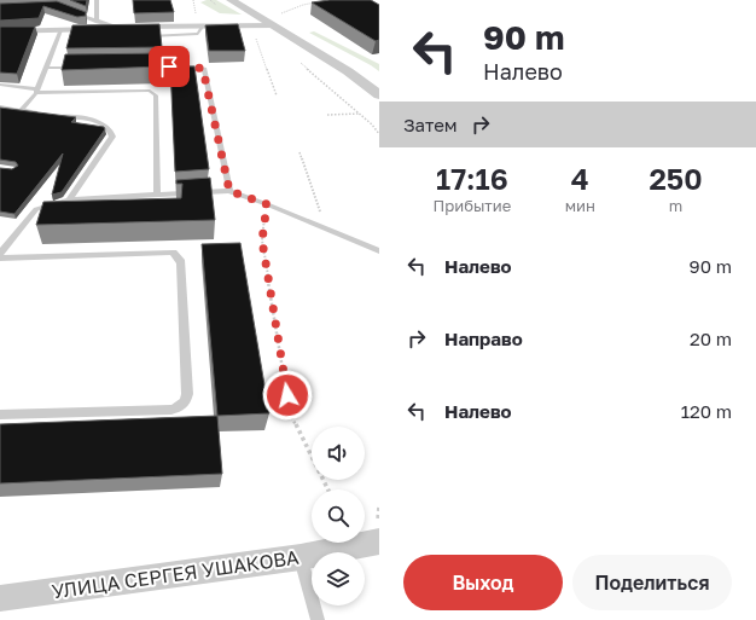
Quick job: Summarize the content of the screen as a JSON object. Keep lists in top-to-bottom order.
{
  "streets": {
    "street": ["УЛИЦА СЕРГЕЯ УШАКОВА"]
  },
  "page": {
    "turn": ["90 m", "Налево"],
    "then": "Затем",
    "eta": [
      "17:16",
      "Прибытие",
      "4",
      "мин",
      "250",
      "m"
    ],
    "list": [
      {
        "name": "Налево",
        "value": "90 m"
      },
      {
        "name": "Направо",
        "value": "20 m"
      },
      {
        "name": "Налево",
        "value": "120 m"
      }
    ],
    "buttons": ["Выход", "Поделиться"]
  }
}
